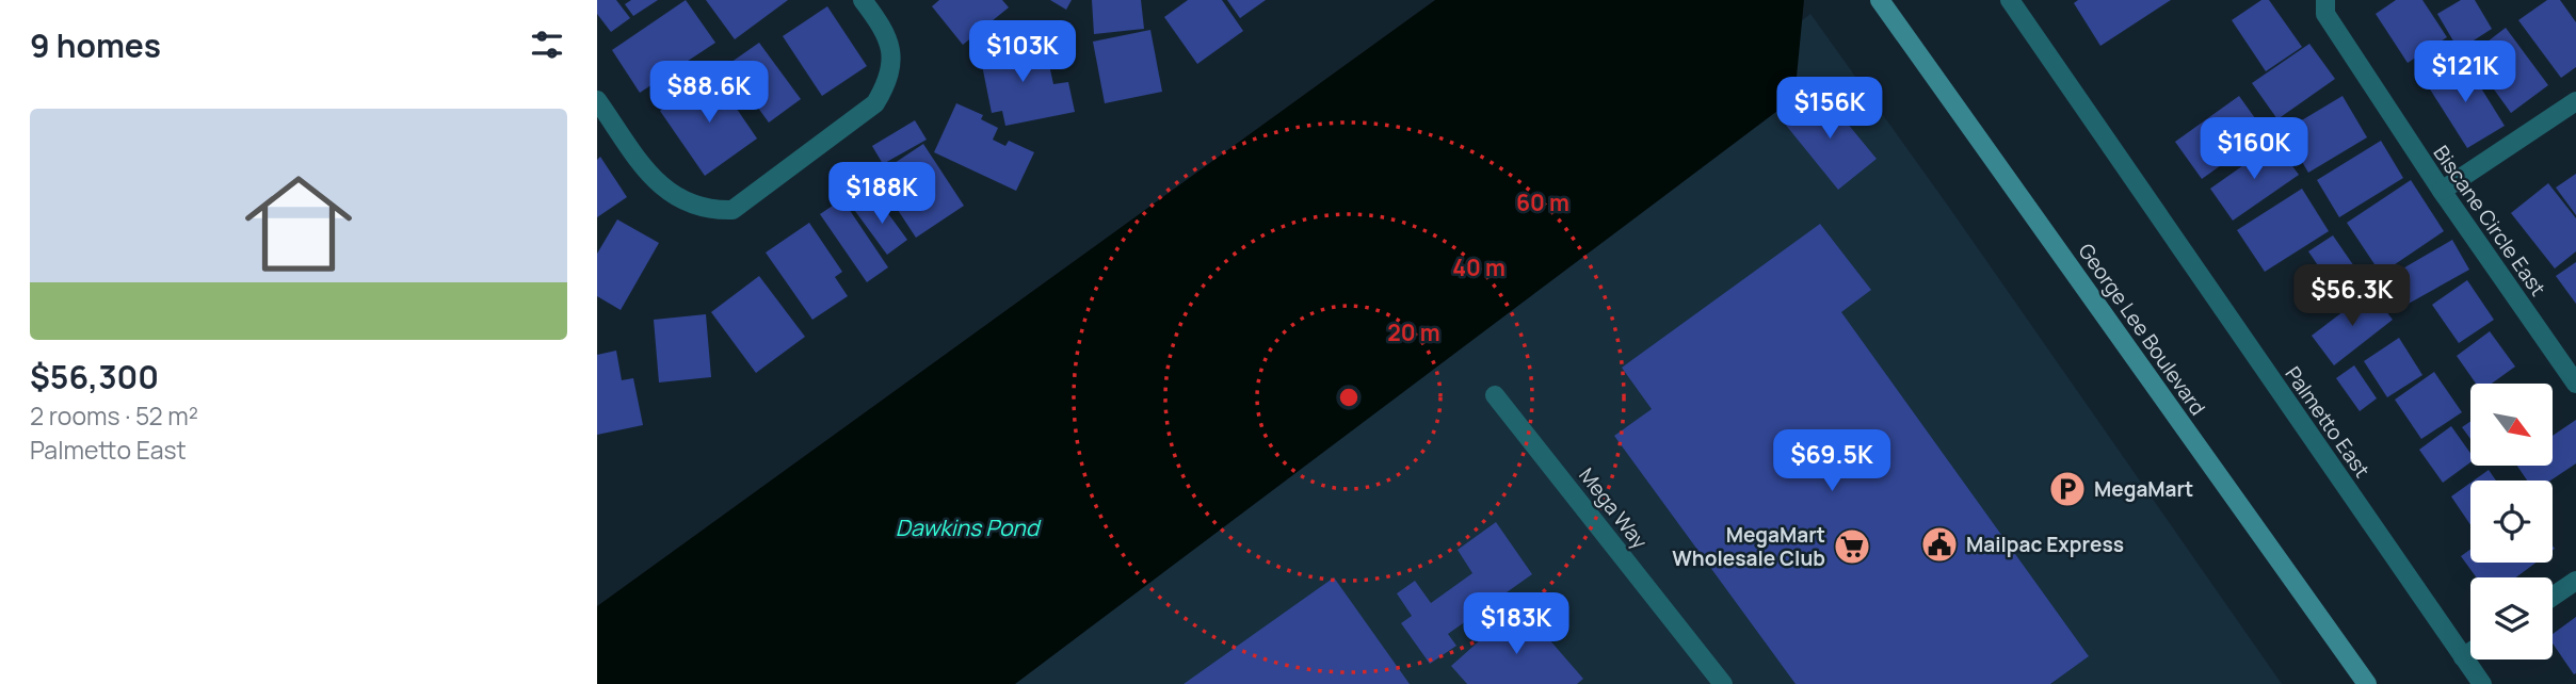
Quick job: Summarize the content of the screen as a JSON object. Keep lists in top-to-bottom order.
{
  "streets": {
    "main road": ["George Lee Boulevard"],
    "street": ["Biscane Circle East", "Palmetto East", "Mega Way"]
  },
  "water": ["Dawkins Pond"],
  "places": {
    "parking": ["MegaMart"],
    "public building": ["Mailpac Express"],
    "supermarket": ["MegaMart Wholesale Club"]
  },
  "north": "bottom right",
  "page": {
    "heading": "9 homes",
    "price": [
      "$103K",
      "$121K",
      "$88.6K",
      "$156K",
      "$160K",
      "$188K",
      "$56.3K",
      "$69.5K",
      "$183K"
    ],
    "list": [
      {
        "name": "$56,300",
        "note": "2 rooms · 52 m² · Palmetto East"
      }
    ]
  },
  "rings": ["60 m", "40 m", "20 m"]
}
